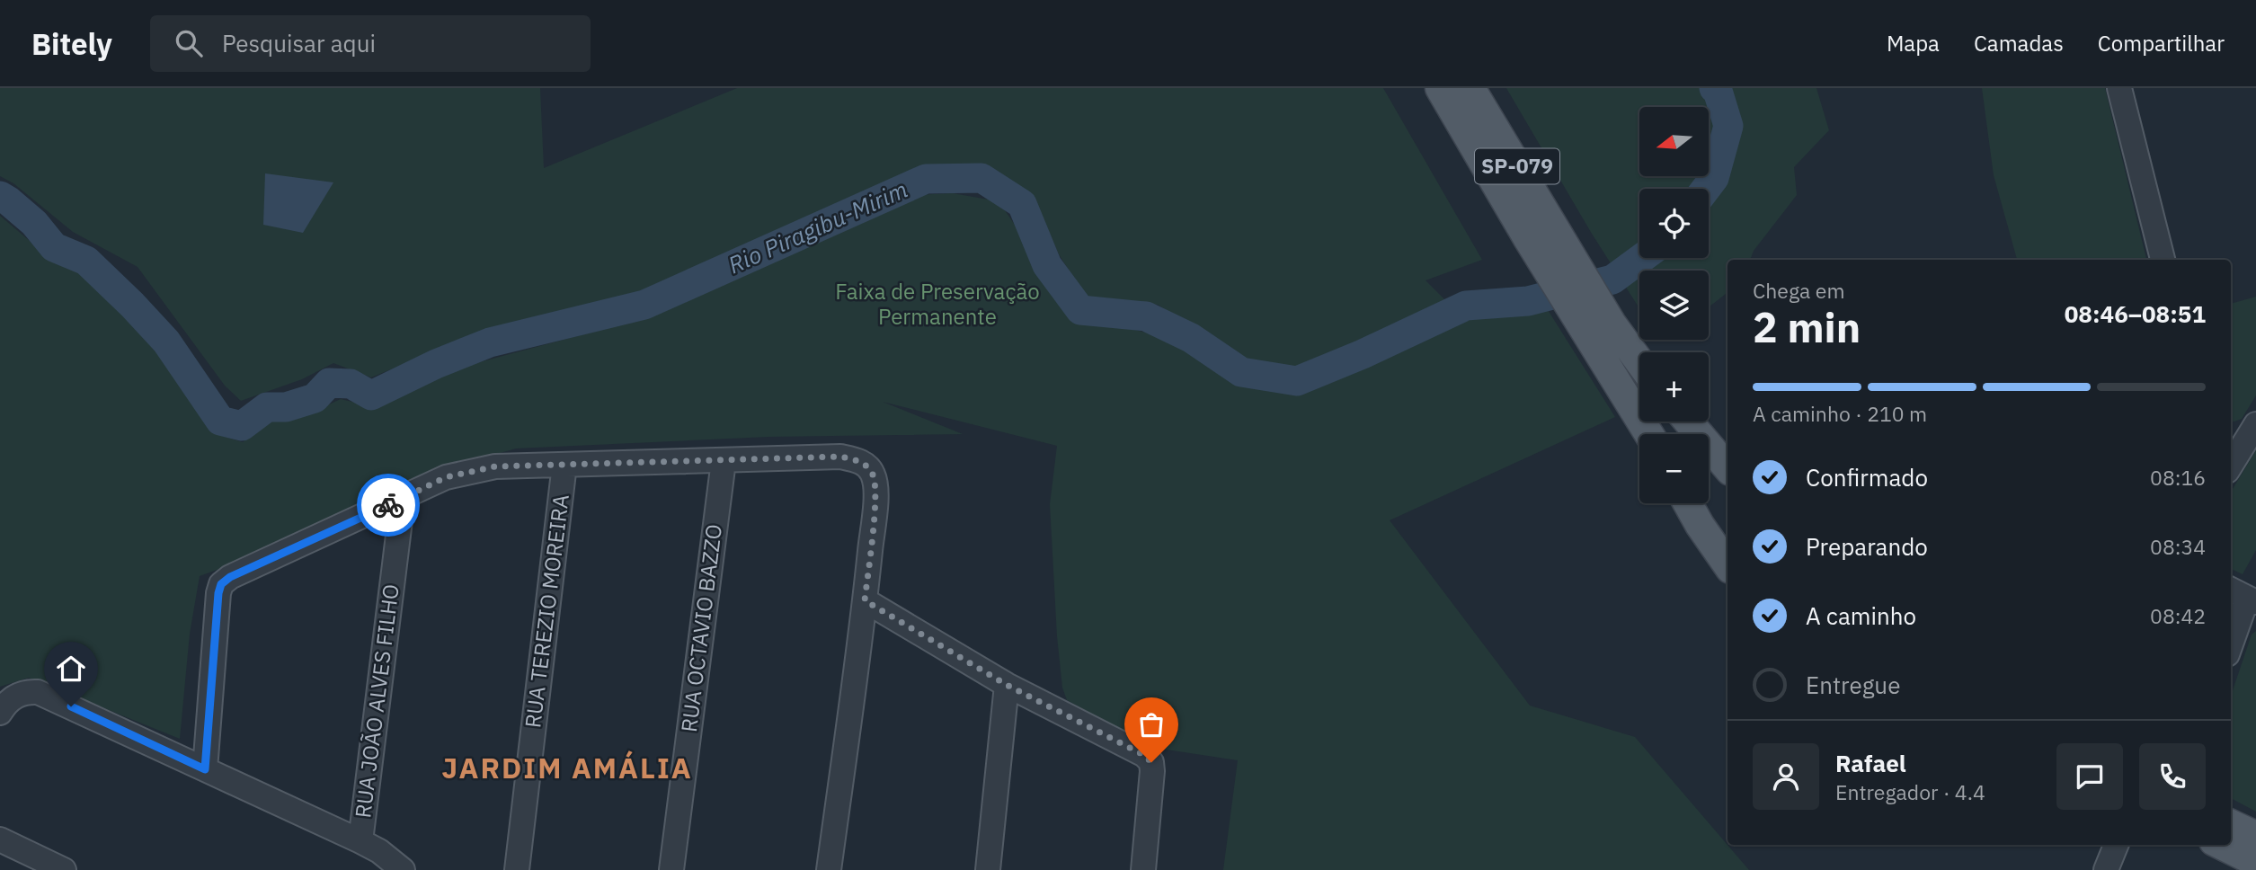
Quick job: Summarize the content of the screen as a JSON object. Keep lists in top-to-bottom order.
{
  "streets": {
    "main road": ["SP-079"],
    "street": ["RUA TEREZIO MOREIRA", "RUA OCTAVIO BAZZO", "RUA JOÃO ALVES FILHO"]
  },
  "districts": ["JARDIM AMÁLIA"],
  "water": ["Rio Piragibu-Mirim"],
  "parks": ["Faixa de Preservação Permanente"],
  "north": "left",
  "page": {
    "header": "Bitely",
    "search": "Pesquisar aqui",
    "nav": ["Mapa", "Camadas", "Compartilhar"],
    "map_buttons": ["+", "−"],
    "heading": ["2 min", "Chega em", "08:46–08:51"],
    "panel": ["Rafael", "Entregador · 4.4"],
    "bar": "A caminho · 210 m",
    "list": [
      ["Confirmado", "08:16"],
      ["Preparando", "08:34"],
      ["A caminho", "08:42"],
      "Entregue"
    ]
  }
}
